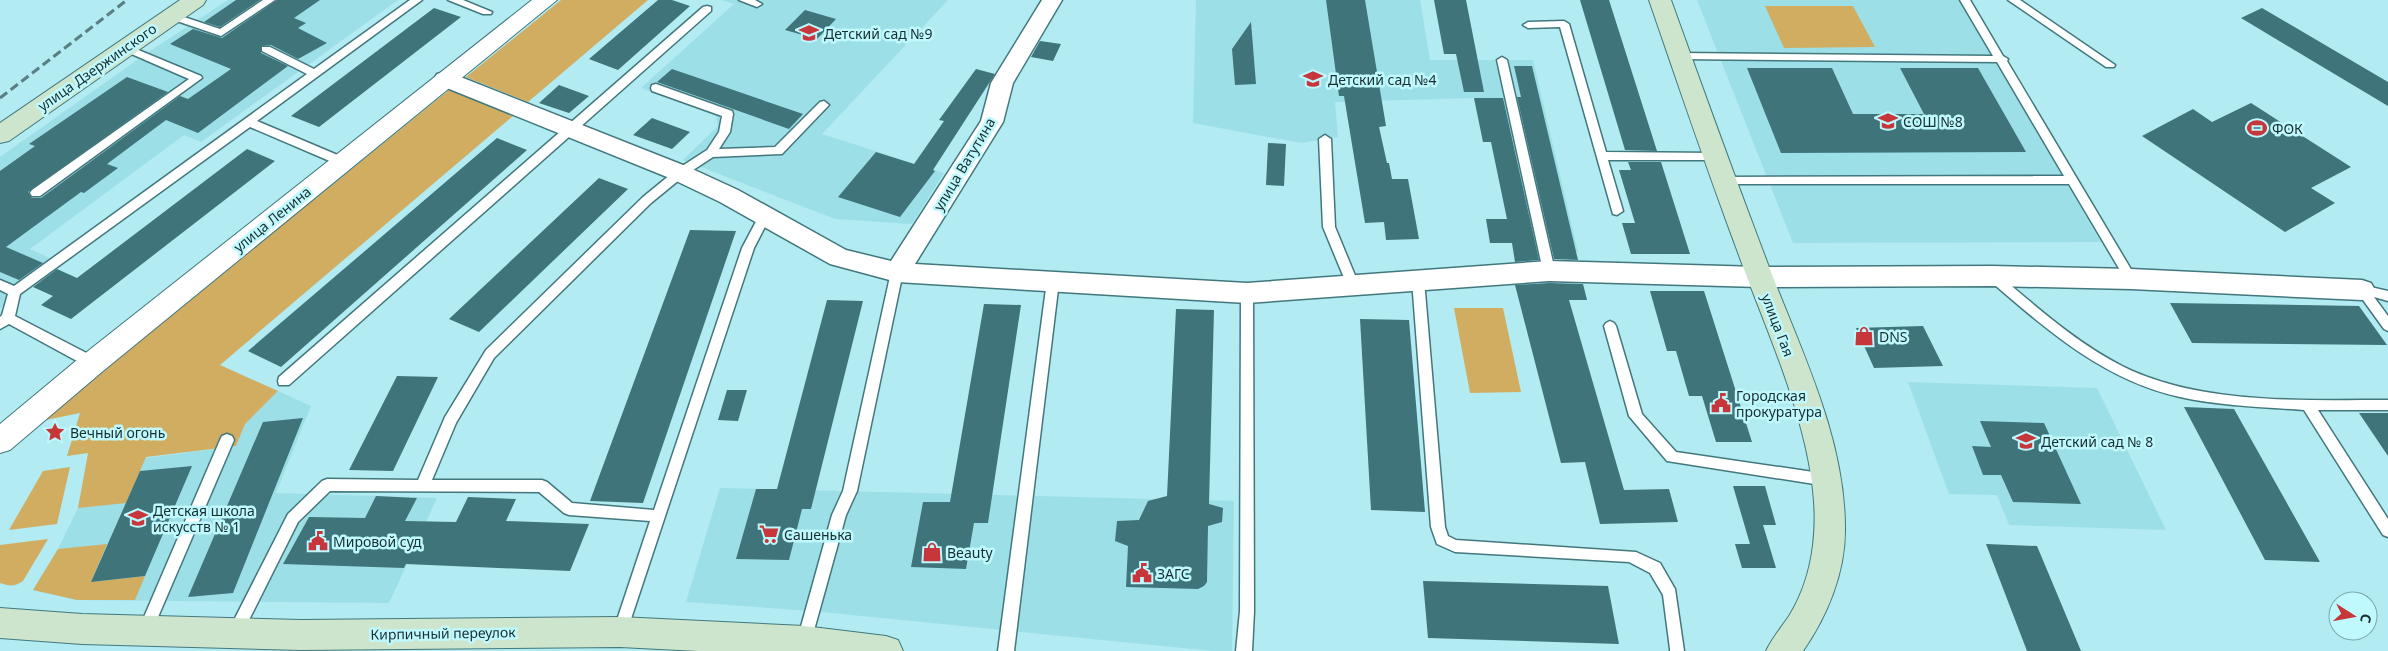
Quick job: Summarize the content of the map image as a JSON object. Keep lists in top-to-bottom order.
{
  "streets": {
    "main road": ["улица Дзержинского", "улица Гая", "Кирпичный переулок"],
    "street": ["улица Ватутина", "улица Ленина"]
  },
  "places": {
    "school or university": [
      "Детский сад №9",
      "Детский сад №4",
      "СОШ №8",
      "Детский сад № 8",
      "Детская школа искусств № 1"
    ],
    "sports": ["ФОК"],
    "shop": ["DNS", "Beauty"],
    "public building": ["Городская прокуратура", "Мировой суд", "ЗАГС"],
    "place": ["Вечный огонь"],
    "supermarket": ["Сашенька"]
  },
  "north": "right"
}
